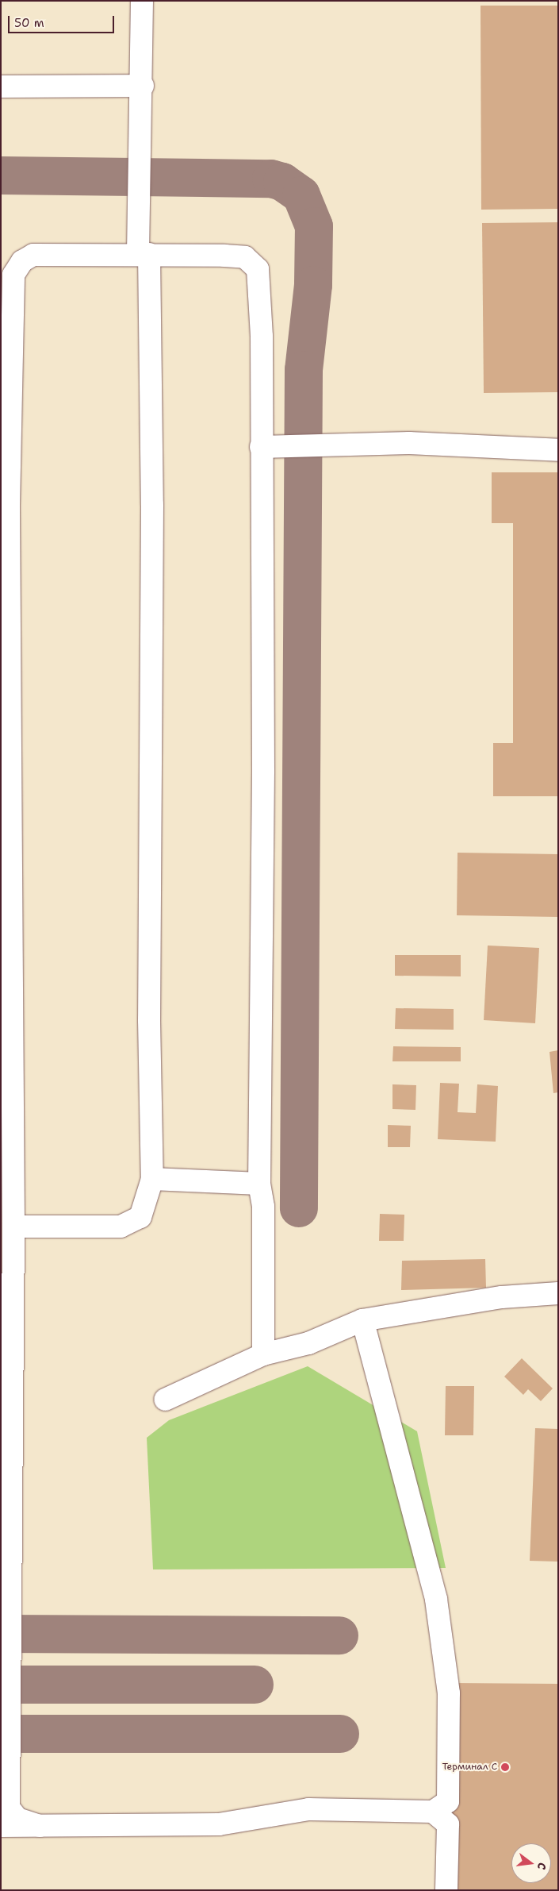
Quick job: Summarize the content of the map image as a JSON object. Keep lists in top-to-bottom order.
{
  "places": ["Терминал C"],
  "scale_bar": "50 m",
  "north": "right"
}
